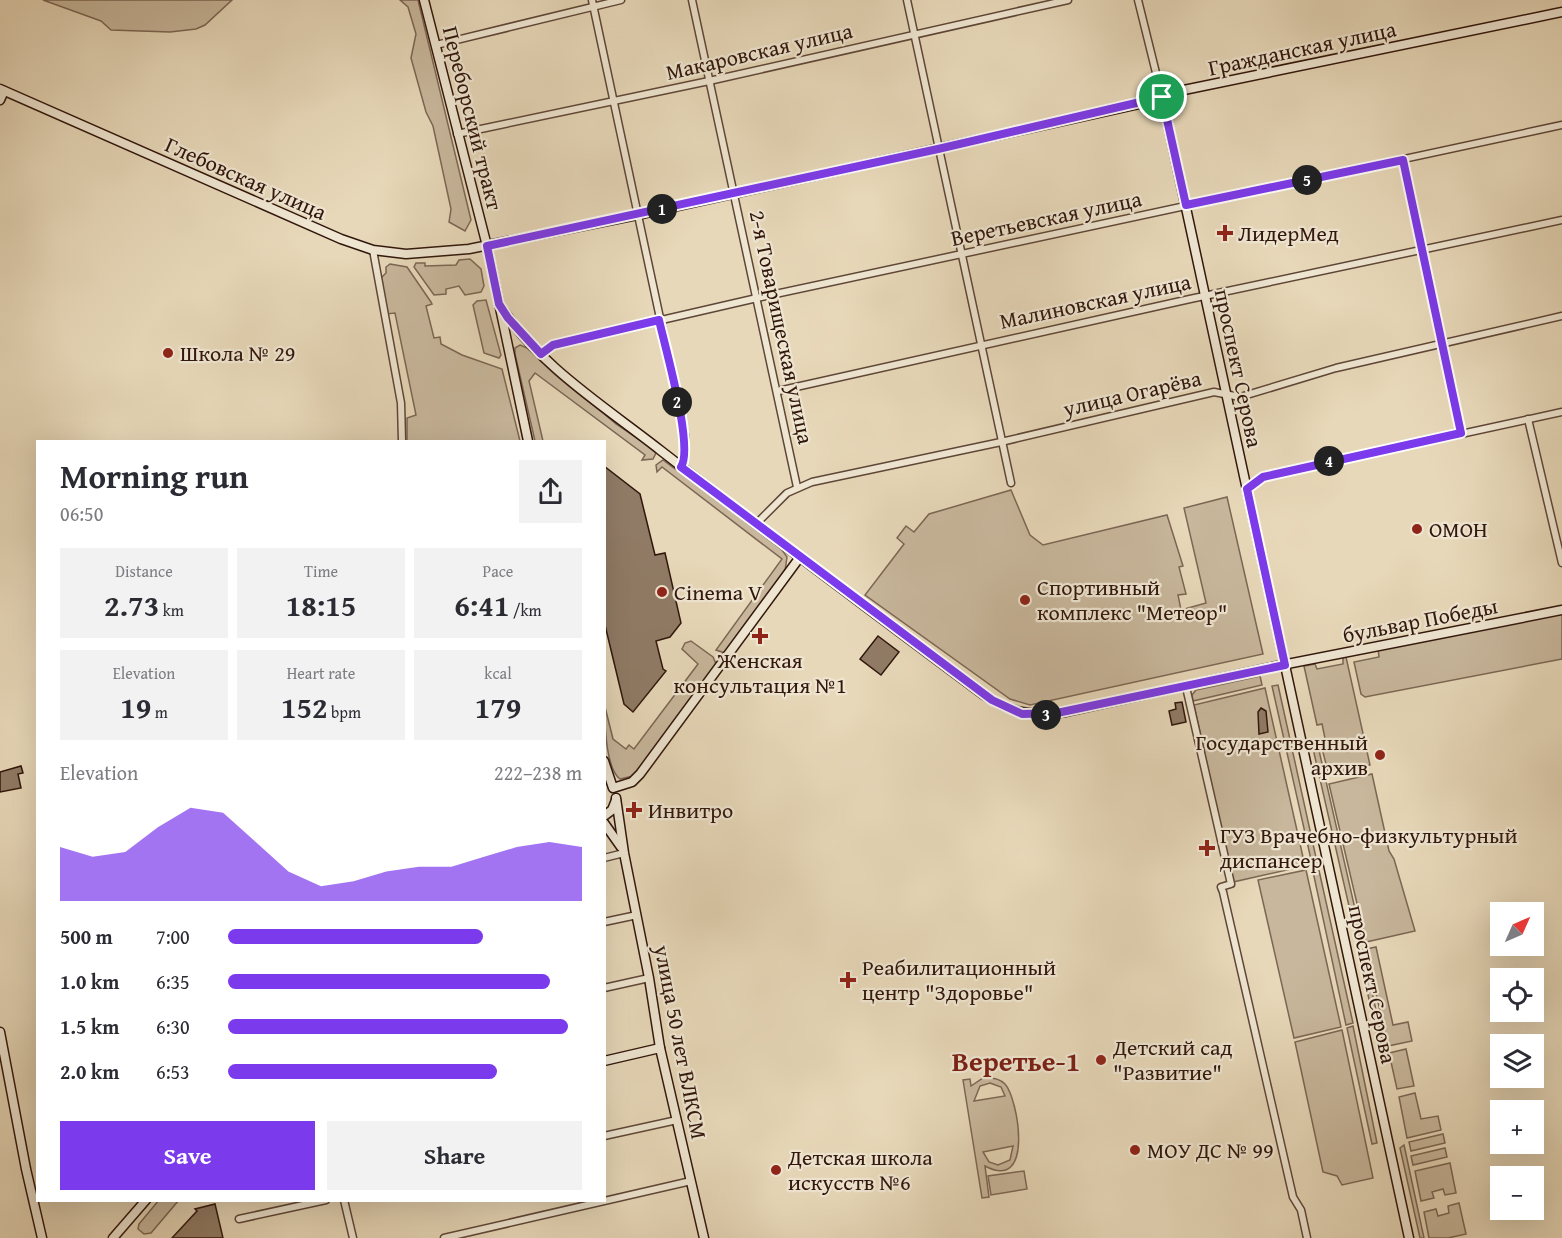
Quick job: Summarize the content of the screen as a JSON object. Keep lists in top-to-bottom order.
{
  "streets": {
    "main road": [
      "Гражданская улица",
      "Переборский тракт",
      "Глебовская улица",
      "проспект Серова",
      "бульвар Победы",
      "улица 50 лет ВЛКСМ"
    ],
    "street": [
      "Макаровская улица",
      "Веретьевская улица",
      "Малиновская улица",
      "2-я Товарищеская улица",
      "улица Огарёва"
    ]
  },
  "crossings": [
    ["Гражданская улица", "Переборский тракт"],
    ["Гражданская улица", "Глебовская улица"],
    ["Гражданская улица", "2-я Товарищеская улица"],
    ["Гражданская улица", "проспект Серова"],
    ["Макаровская улица", "Переборский тракт"],
    ["Макаровская улица", "2-я Товарищеская улица"],
    ["Переборский тракт", "Глебовская улица"],
    ["Переборский тракт", "бульвар Победы"],
    ["Веретьевская улица", "2-я Товарищеская улица"],
    ["Веретьевская улица", "проспект Серова"],
    ["Веретьевская улица", "бульвар Победы"],
    ["Малиновская улица", "2-я Товарищеская улица"],
    ["Малиновская улица", "проспект Серова"],
    ["2-я Товарищеская улица", "улица Огарёва"],
    ["проспект Серова", "улица Огарёва"],
    ["проспект Серова", "бульвар Победы"],
    ["улица Огарёва", "бульвар Победы"]
  ],
  "districts": ["Веретье-1"],
  "places": {
    "health": [
      "ЛидерМед",
      "Женская консультация №1",
      "Инвитро",
      "ГУЗ Врачебно-физкультурный диспансер",
      "Реабилитационный центр \"Здоровье\""
    ],
    "other": [
      "Школа № 29",
      "ОМОН",
      "Cinema V",
      "Спортивный комплекс \"Метеор\"",
      "Государственный архив",
      "Детский сад \"Развитие\"",
      "МОУ ДС № 99",
      "Детская школа искусств №6"
    ]
  },
  "north": "top right",
  "page": {
    "pins": [
      "5",
      "1",
      "2",
      "4",
      "3"
    ],
    "heading": ["Morning run", "06:50"],
    "stats": [
      ["Distance", "2.73 km"],
      ["Time", "18:15"],
      ["Pace", "6:41 /km"],
      ["Elevation", "19 m"],
      ["Heart rate", "152 bpm"],
      ["kcal", "179"]
    ],
    "chart": ["Elevation", "222–238 m"],
    "map_buttons": ["+", "−"],
    "list": [
      {
        "name": "500 m",
        "note": "7:00"
      },
      {
        "name": "1.0 km",
        "note": "6:35"
      },
      {
        "name": "1.5 km",
        "note": "6:30"
      },
      {
        "name": "2.0 km",
        "note": "6:53"
      }
    ],
    "buttons": ["Save", "Share"]
  }
}
